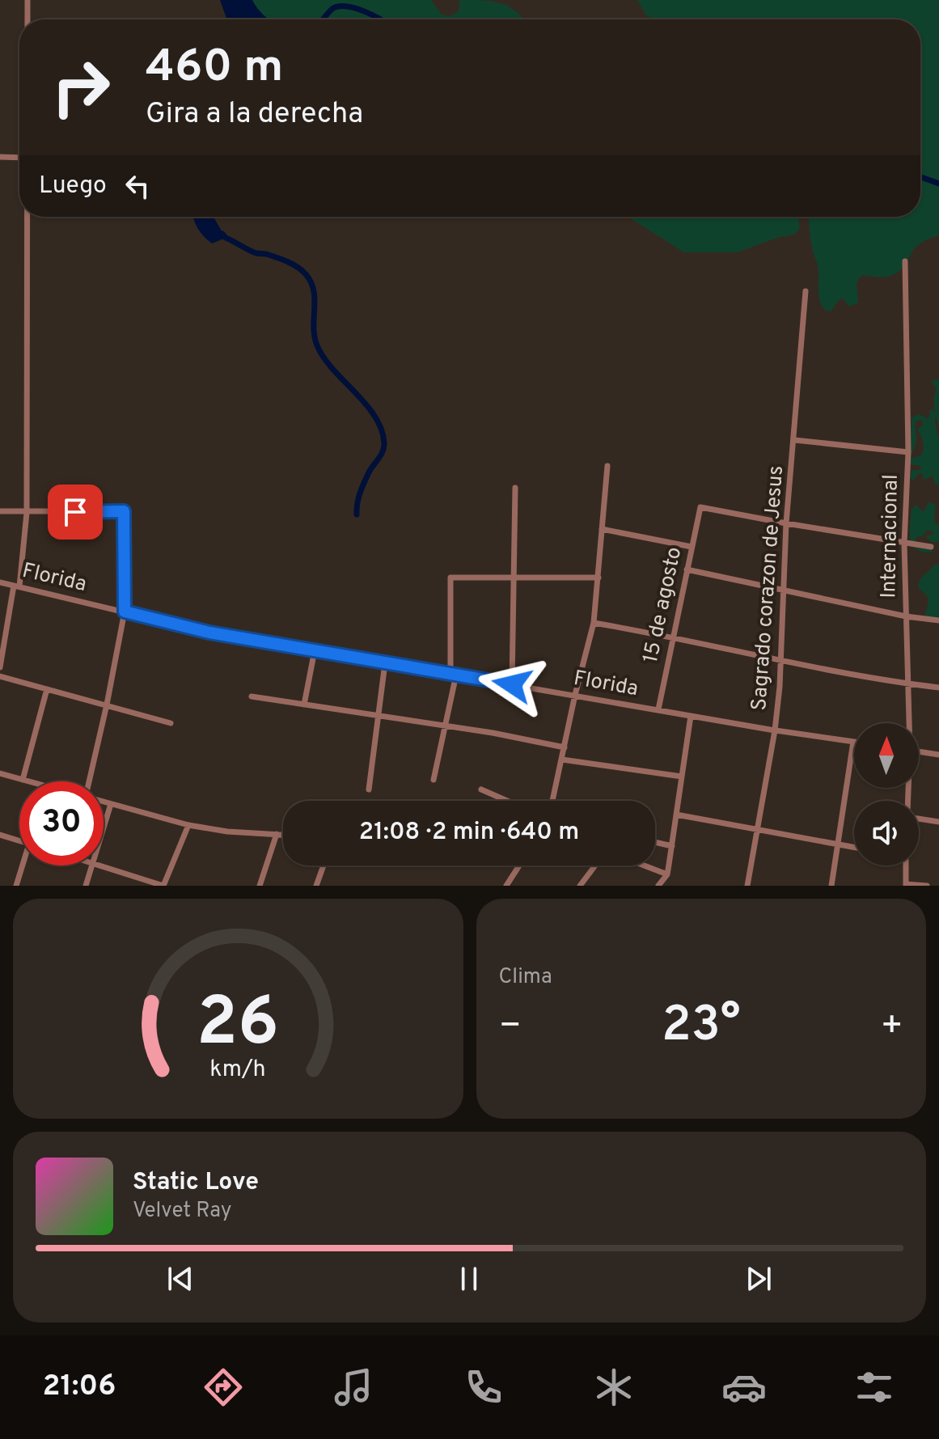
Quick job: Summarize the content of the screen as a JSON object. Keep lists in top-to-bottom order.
{
  "streets": {
    "street": [
      "Internacional",
      "Florida",
      "Sagrado corazon de Jesus",
      "15 de agosto"
    ]
  },
  "crossings": [
    ["Florida", "Sagrado corazon de Jesus"],
    ["Florida", "15 de agosto"],
    ["Sagrado corazon de Jesus", "15 de agosto"]
  ],
  "north": "top",
  "page": {
    "turn": ["460 m", "Gira a la derecha"],
    "then": "Luego",
    "limit": "30",
    "trip": "21:08 · 2 min · 640 m",
    "tile": "Clima",
    "heat": ["−", "23°", "+"],
    "song": ["Static Love", "Velvet Ray"],
    "tabs": "21:06",
    "gauge": ["26", "km/h"]
  }
}
